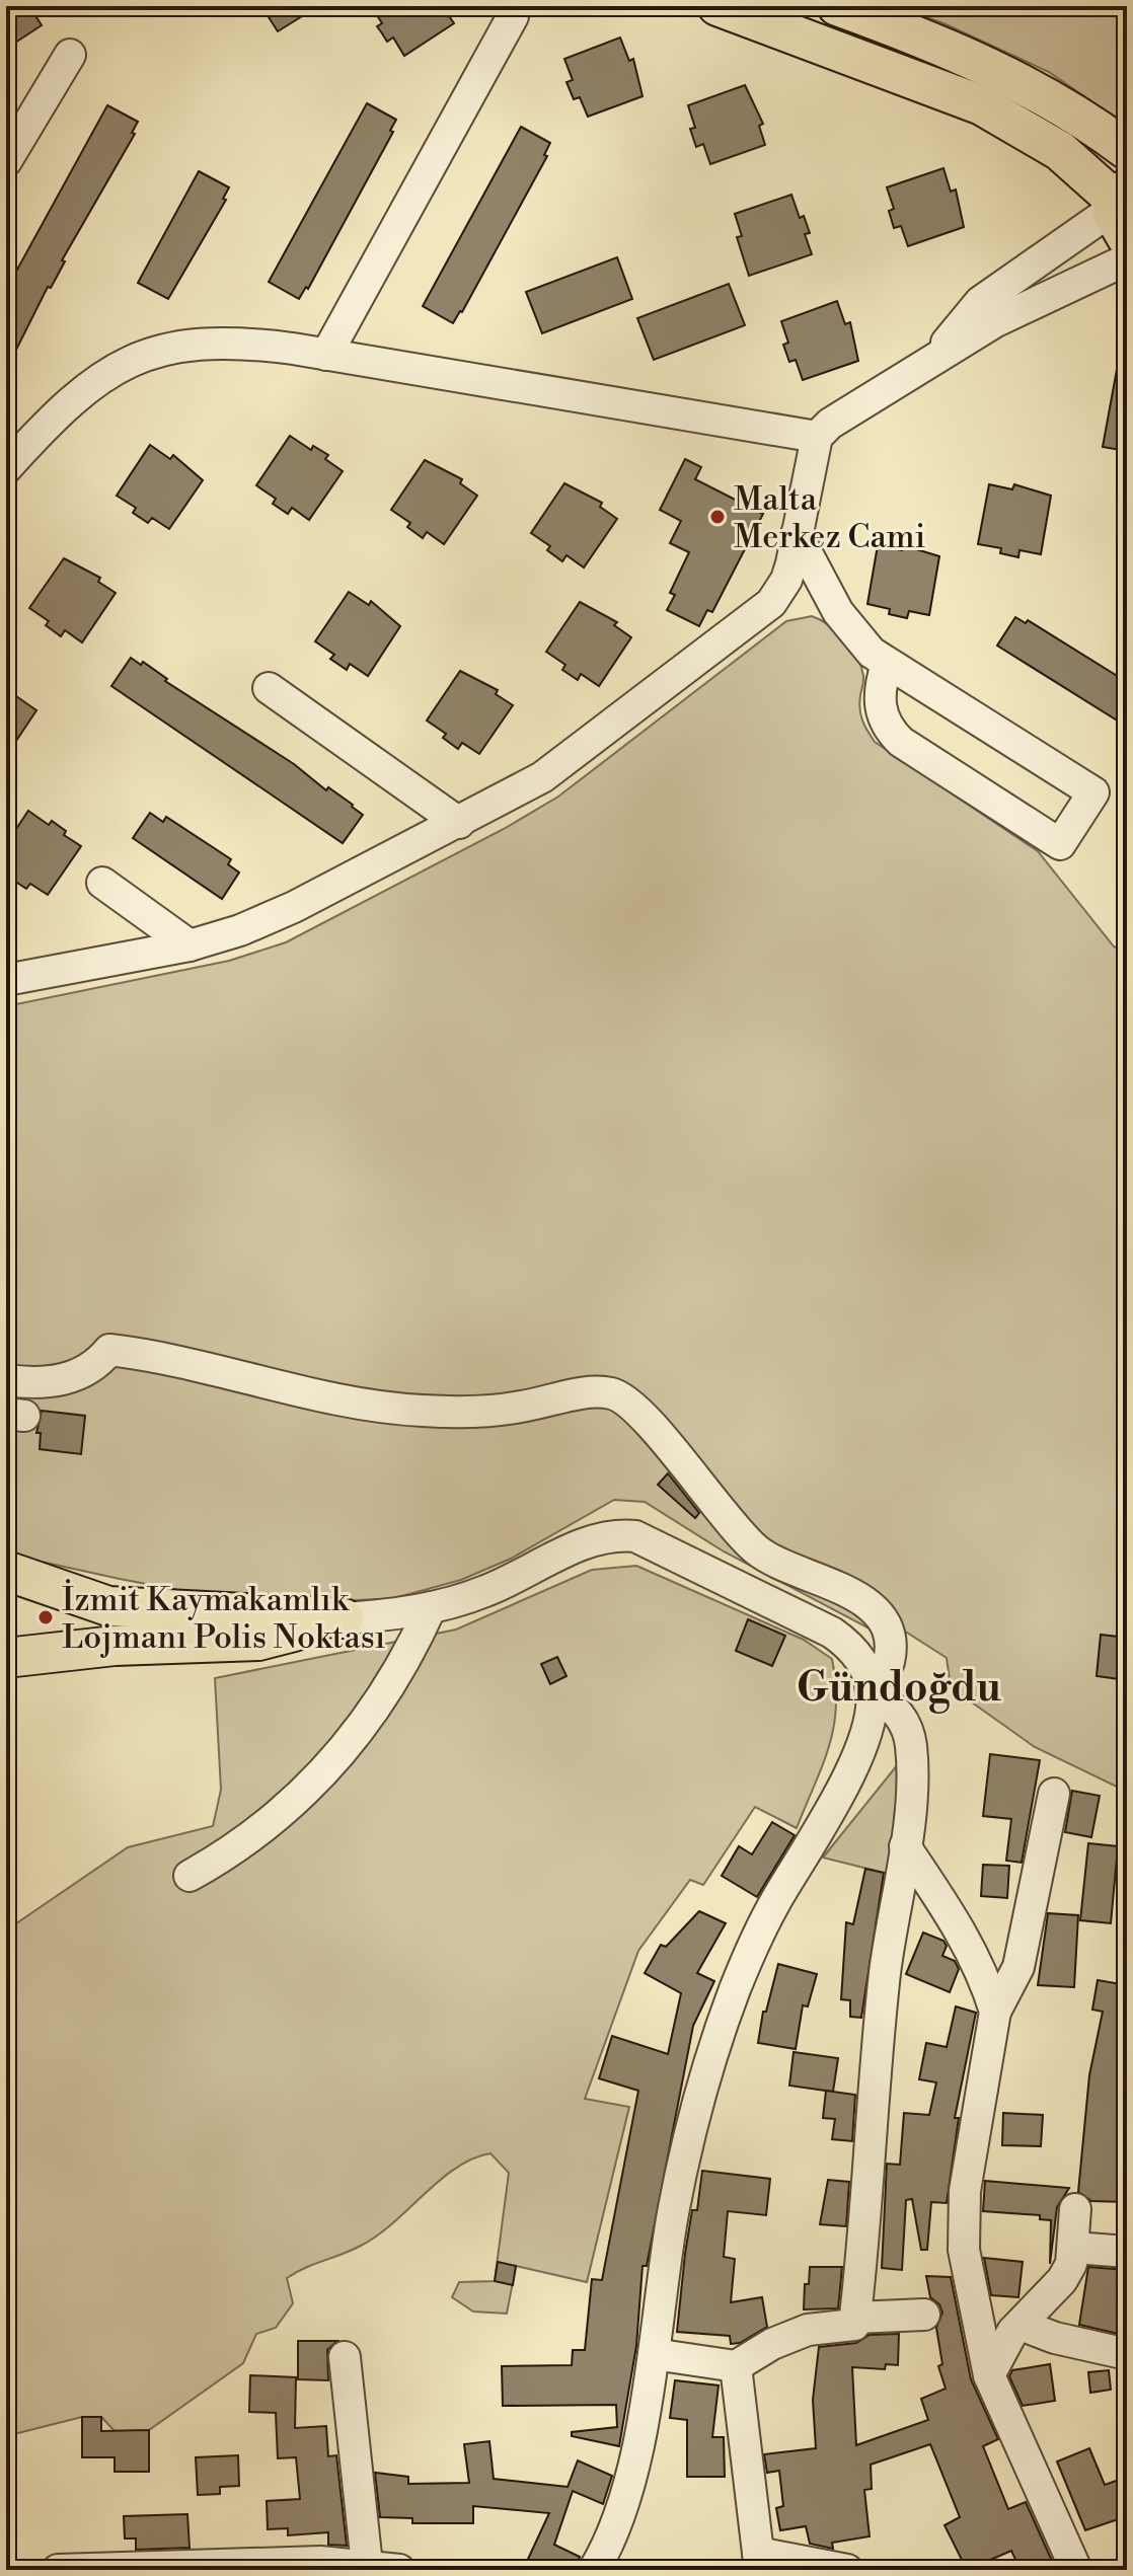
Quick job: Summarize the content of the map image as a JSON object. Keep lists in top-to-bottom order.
{
  "districts": ["Gündoğdu"],
  "places": ["Malta Merkez Cami", "İzmit Kaymakamlık Lojmanı Polis Noktası"]
}
